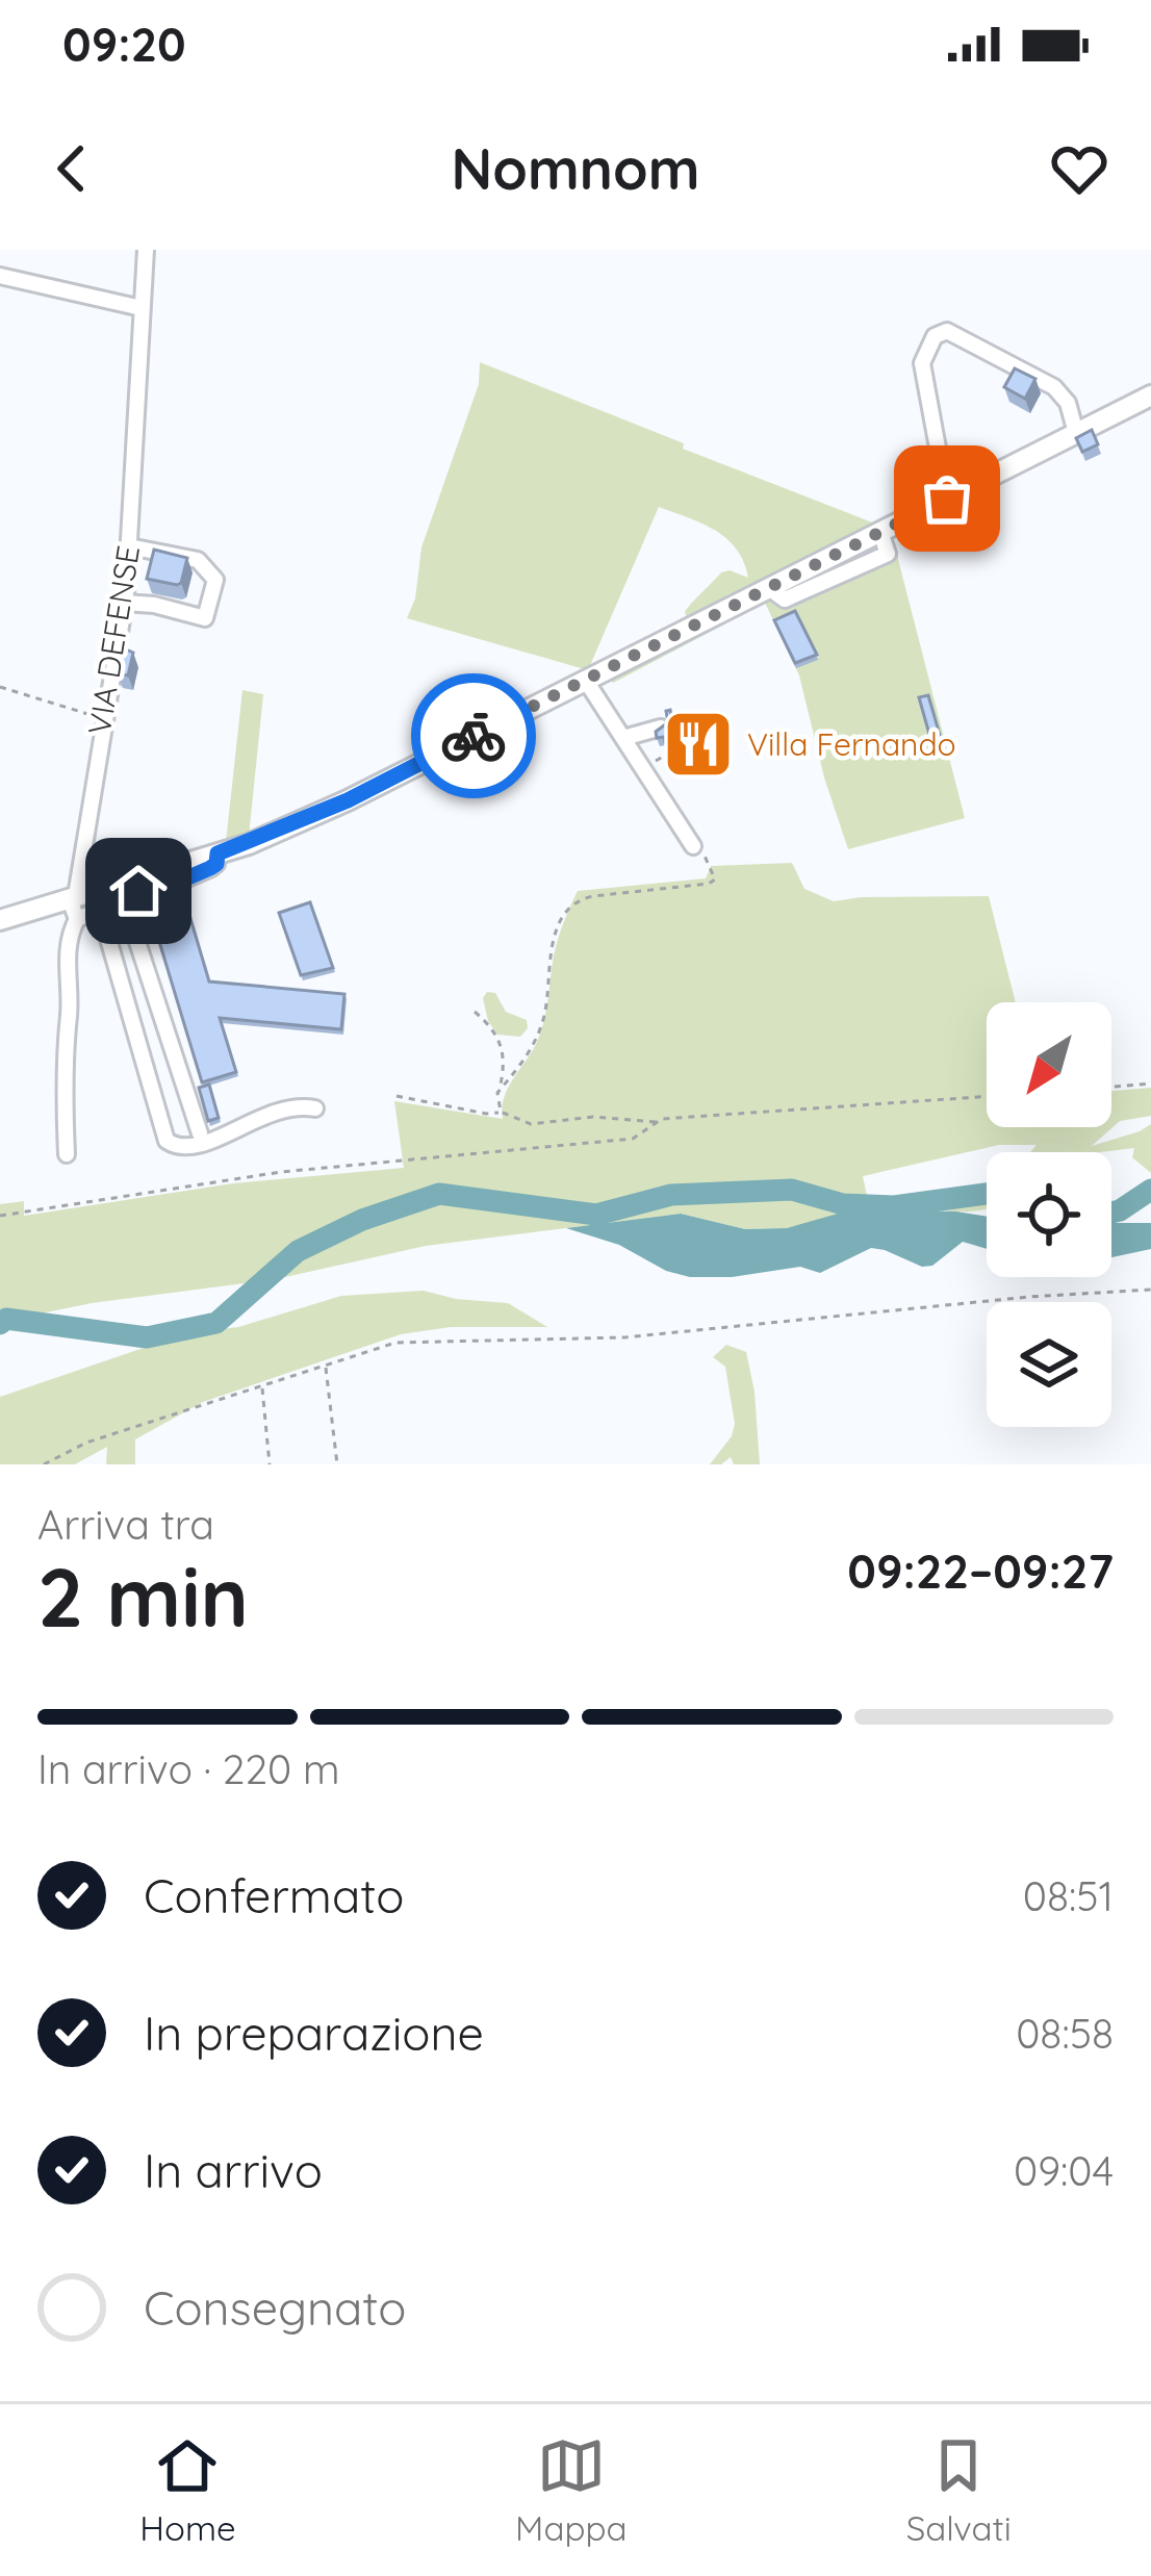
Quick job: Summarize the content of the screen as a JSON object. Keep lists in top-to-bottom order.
{
  "streets": {
    "street": ["VIA DEFENSE"]
  },
  "places": {
    "restaurant": ["Villa Fernando"]
  },
  "north": "bottom left",
  "page": {
    "status": "09:20",
    "header": "Nomnom",
    "heading": ["2 min", "Arriva tra", "09:22–09:27"],
    "bar": "In arrivo · 220 m",
    "list": [
      ["Confermato", "08:51"],
      ["In preparazione", "08:58"],
      ["In arrivo", "09:04"],
      "Consegnato"
    ],
    "tabs": ["Home", "Mappa", "Salvati"]
  }
}
